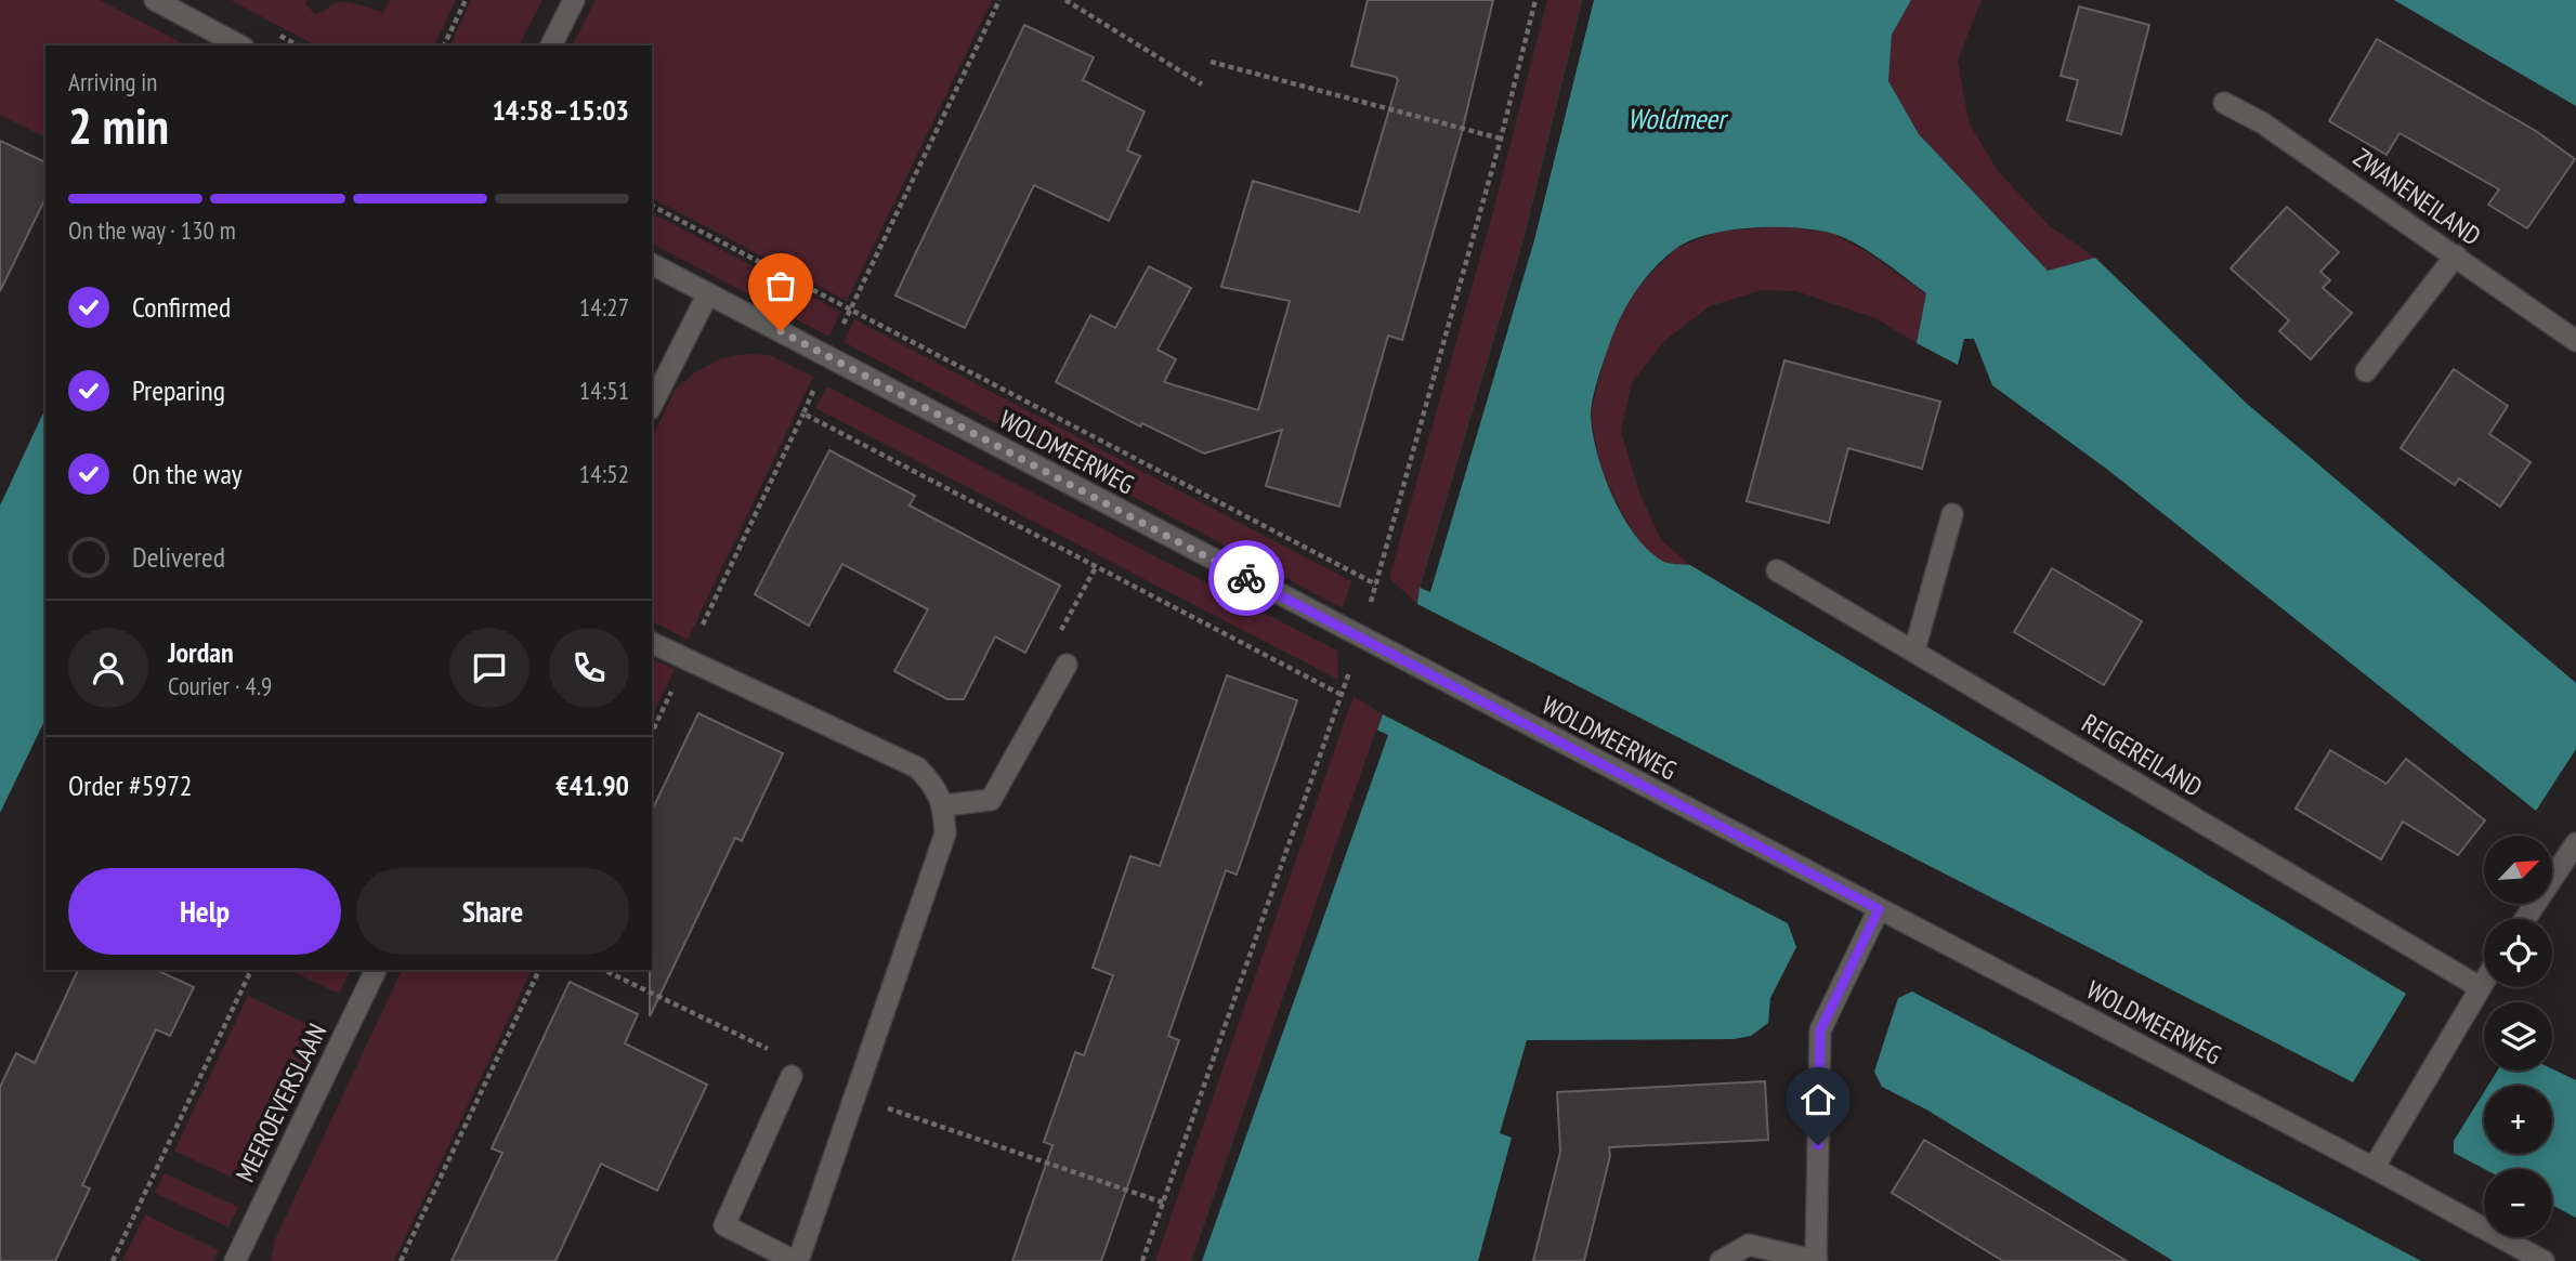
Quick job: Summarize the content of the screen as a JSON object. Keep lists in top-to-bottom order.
{
  "streets": {
    "street": [
      "ZWANENEILAND",
      "WOLDMEERWEG",
      "REIGEREILAND",
      "MEEROEVERSLAAN"
    ]
  },
  "water": ["Woldmeer"],
  "north": "top right",
  "page": {
    "heading": ["2 min", "Arriving in", "14:58–15:03"],
    "panel": [
      "Jordan",
      "Courier · 4.9",
      "Order #5972",
      "€41.90"
    ],
    "bar": "On the way · 130 m",
    "list": [
      ["Confirmed", "14:27"],
      ["Preparing", "14:51"],
      ["On the way", "14:52"],
      "Delivered"
    ],
    "map_buttons": ["+", "−"],
    "buttons": ["Help", "Share"]
  }
}
